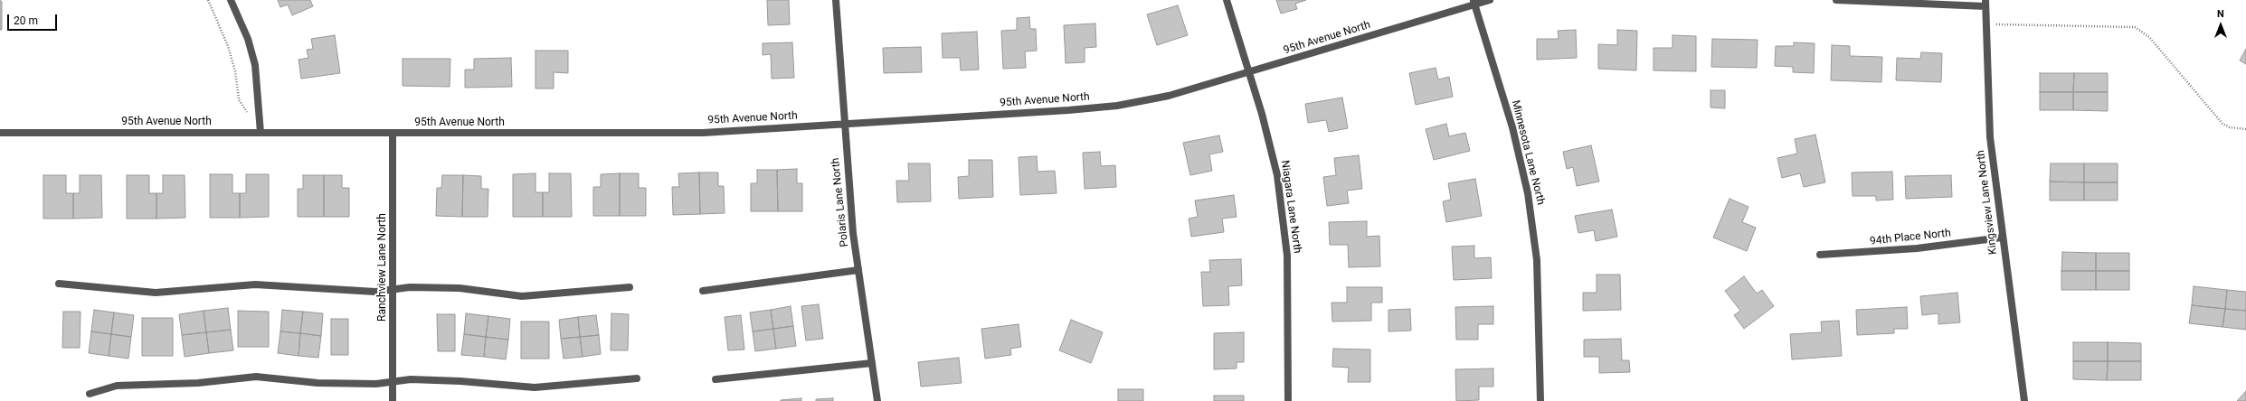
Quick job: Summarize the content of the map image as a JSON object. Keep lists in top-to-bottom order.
{
  "streets": {
    "street": [
      "95th Avenue North",
      "Minnesota Lane North",
      "Polaris Lane North",
      "Kingsview Lane North",
      "Niagara Lane North",
      "94th Place North",
      "Ranchview Lane North"
    ]
  },
  "crossings": [
    ["95th Avenue North", "Minnesota Lane North"],
    ["95th Avenue North", "Polaris Lane North"],
    ["95th Avenue North", "Niagara Lane North"],
    ["95th Avenue North", "Ranchview Lane North"],
    ["Kingsview Lane North", "94th Place North"]
  ],
  "scale_bar": "20 m",
  "north": "top"
}
